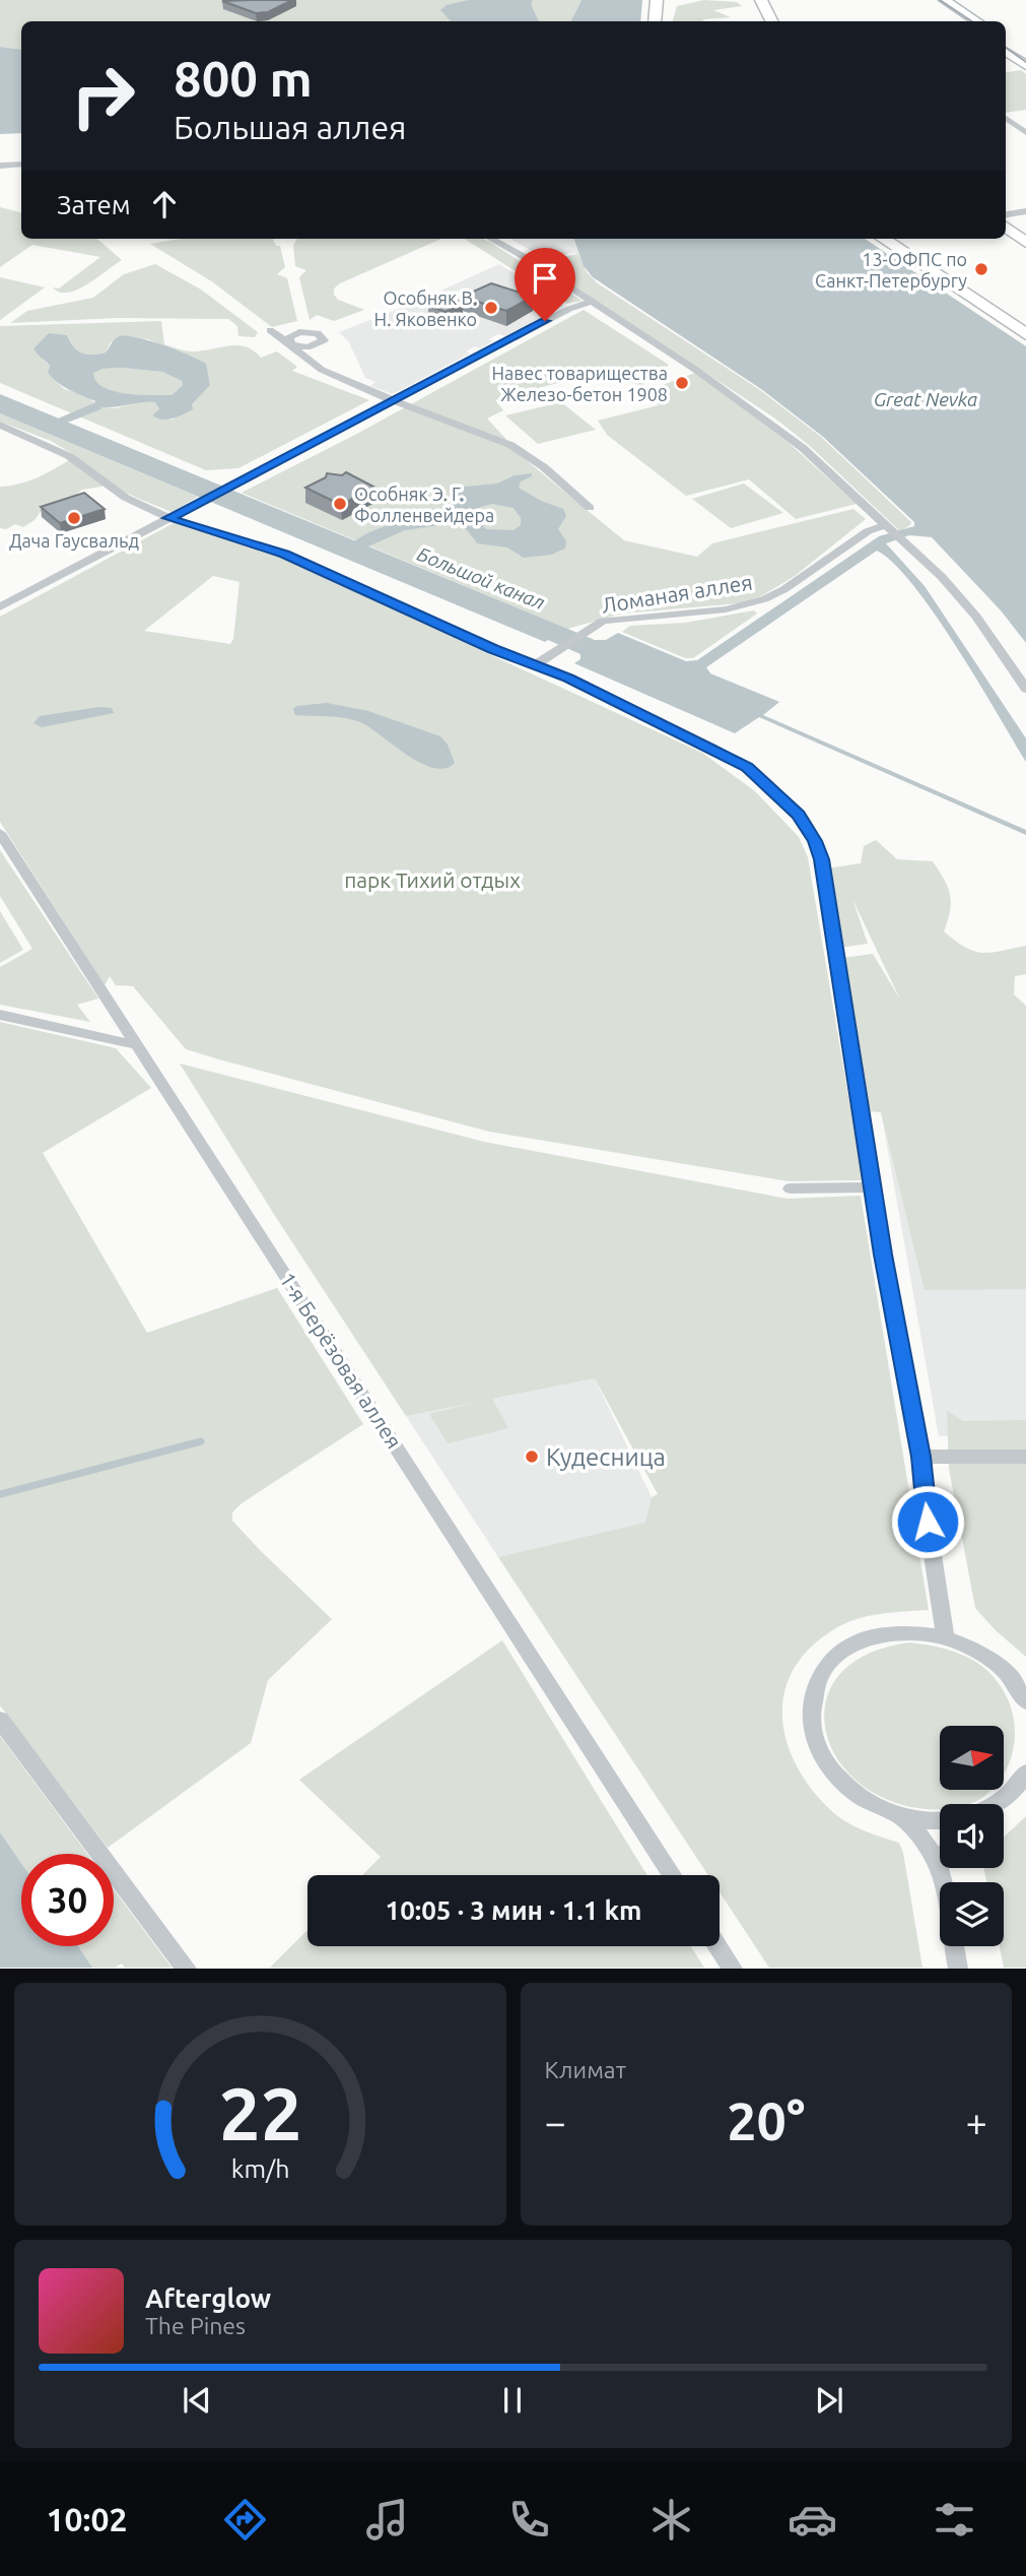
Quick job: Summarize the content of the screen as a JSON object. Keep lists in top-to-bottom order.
{
  "streets": {
    "street": ["Ломаная аллея", "1-я Берёзовая аллея"]
  },
  "water": ["Great Nevka", "Большой канал"],
  "parks": ["парк Тихий отдых"],
  "places": [
    "13-ОФПС по Санкт-Петербургу",
    "Особняк В. Н. Яковенко",
    "Навес товарищества Железо-бетон 1908",
    "Особняк Э. Г. Фолленвейдера",
    "Дача Гаусвальд",
    "Кудесница"
  ],
  "north": "right",
  "page": {
    "turn": ["800 m", "Большая аллея"],
    "then": "Затем",
    "limit": "30",
    "trip": "10:05 · 3 мин · 1.1 km",
    "tile": "Климат",
    "heat": ["−", "20°", "+"],
    "song": ["Afterglow", "The Pines"],
    "tabs": "10:02",
    "gauge": ["22", "km/h"]
  }
}
